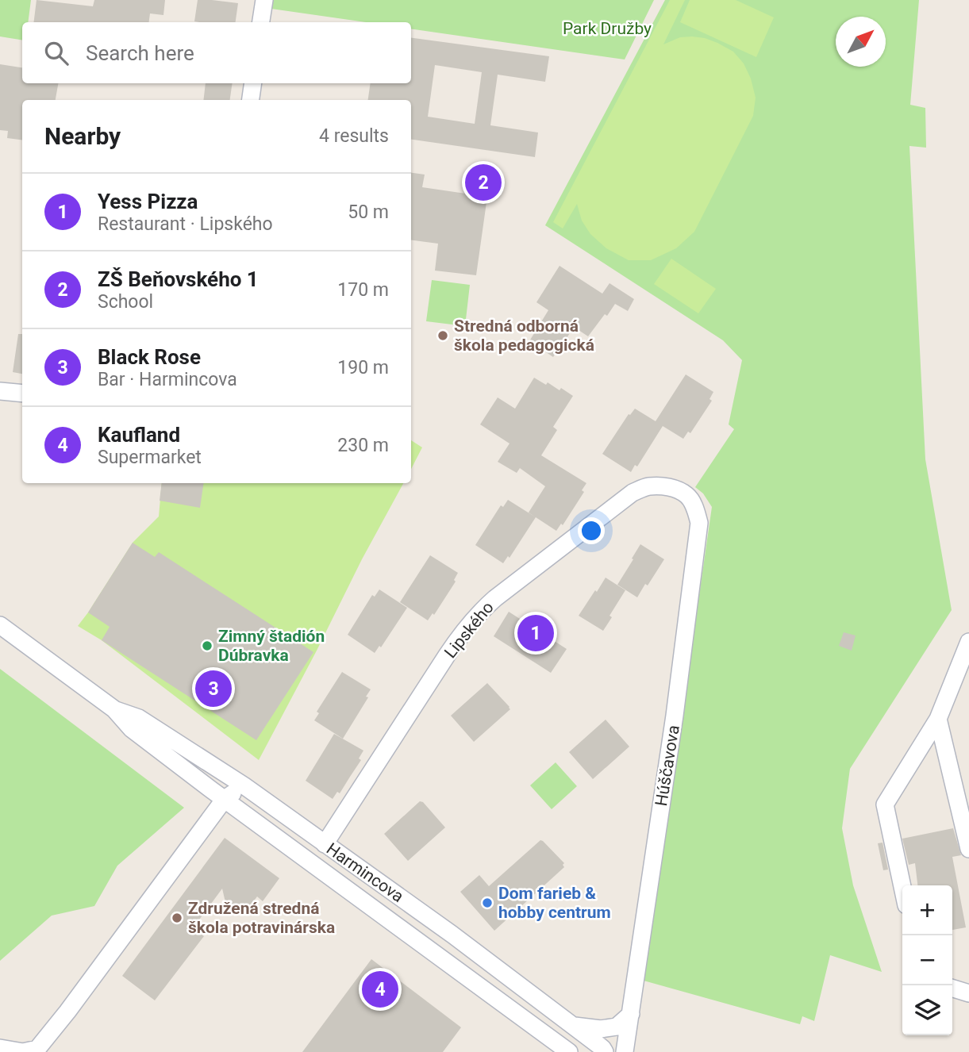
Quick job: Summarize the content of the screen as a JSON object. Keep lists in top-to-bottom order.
{
  "streets": {
    "street": ["Lipského", "Húščavova", "Harmincova"]
  },
  "crossings": [
    ["Lipského", "Húščavova"],
    ["Lipského", "Harmincova"]
  ],
  "parks": ["Park Družby"],
  "places": [
    "Stredná odborná škola pedagogická",
    "Zimný štadión Dúbravka",
    "Dom farieb & hobby centrum",
    "Združená stredná škola potravinárska"
  ],
  "north": "top right",
  "page": {
    "search": "Search here",
    "heading": ["Nearby", "4 results"],
    "pins": [
      "2",
      "1",
      "3",
      "4"
    ],
    "list": [
      {
        "mark": "1",
        "name": "Yess Pizza",
        "note": "Restaurant · Lipského",
        "value": "50 m"
      },
      {
        "mark": "2",
        "name": "ZŠ Beňovského 1",
        "note": "School",
        "value": "170 m"
      },
      {
        "mark": "3",
        "name": "Black Rose",
        "note": "Bar · Harmincova",
        "value": "190 m"
      },
      {
        "mark": "4",
        "name": "Kaufland",
        "note": "Supermarket",
        "value": "230 m"
      }
    ],
    "map_buttons": ["+", "−"]
  }
}
